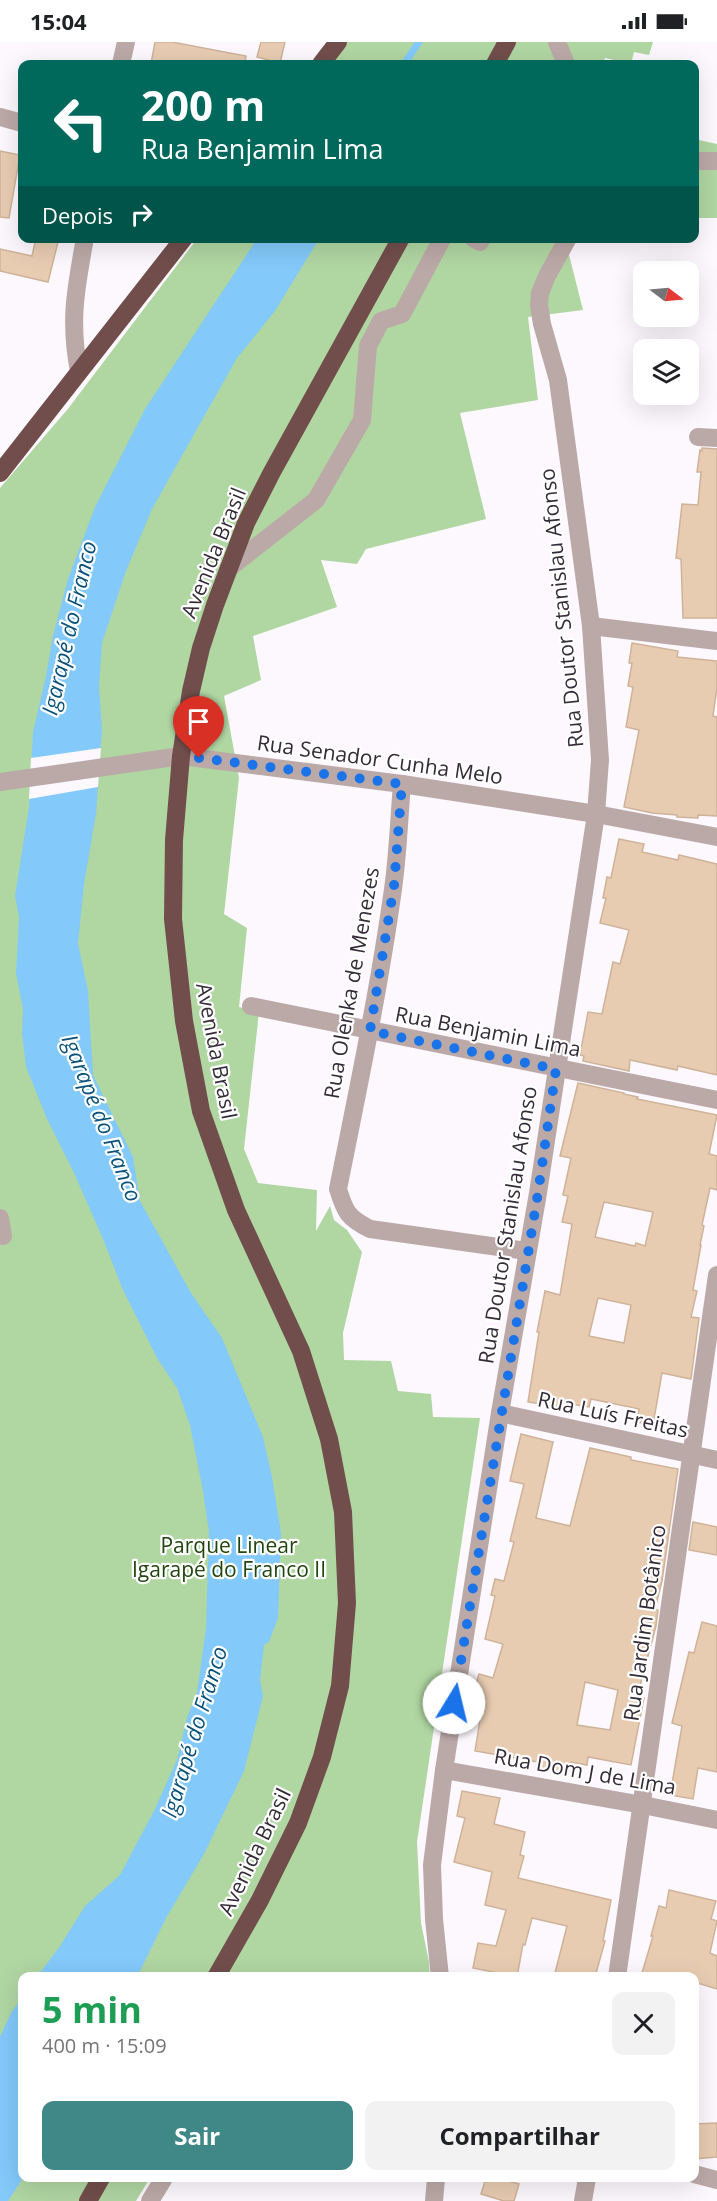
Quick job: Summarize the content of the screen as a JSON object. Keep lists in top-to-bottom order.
{
  "streets": {
    "highway": ["Avenida Brasil"],
    "street": [
      "Rua Doutor Stanislau Afonso",
      "Rua Senador Cunha Melo",
      "Rua Olenka de Menezes",
      "Rua Benjamin Lima",
      "Rua Luís Freitas",
      "Rua Jardim Botânico",
      "Rua Dom J de Lima"
    ]
  },
  "crossings": [
    ["Avenida Brasil", "Rua Senador Cunha Melo"],
    ["Rua Doutor Stanislau Afonso", "Rua Senador Cunha Melo"],
    ["Rua Doutor Stanislau Afonso", "Rua Olenka de Menezes"],
    ["Rua Doutor Stanislau Afonso", "Rua Benjamin Lima"],
    ["Rua Doutor Stanislau Afonso", "Rua Luís Freitas"],
    ["Rua Doutor Stanislau Afonso", "Rua Dom J de Lima"],
    ["Rua Senador Cunha Melo", "Rua Olenka de Menezes"],
    ["Rua Olenka de Menezes", "Rua Benjamin Lima"],
    ["Rua Luís Freitas", "Rua Jardim Botânico"],
    ["Rua Jardim Botânico", "Rua Dom J de Lima"]
  ],
  "water": ["Igarapé do Franco"],
  "parks": ["Parque Linear Igarapé do Franco II"],
  "north": "right",
  "page": {
    "status": "15:04",
    "turn": ["200 m", "Rua Benjamin Lima"],
    "then": "Depois",
    "heading": ["5 min", "400 m · 15:09"],
    "buttons": ["Sair", "Compartilhar"]
  }
}
